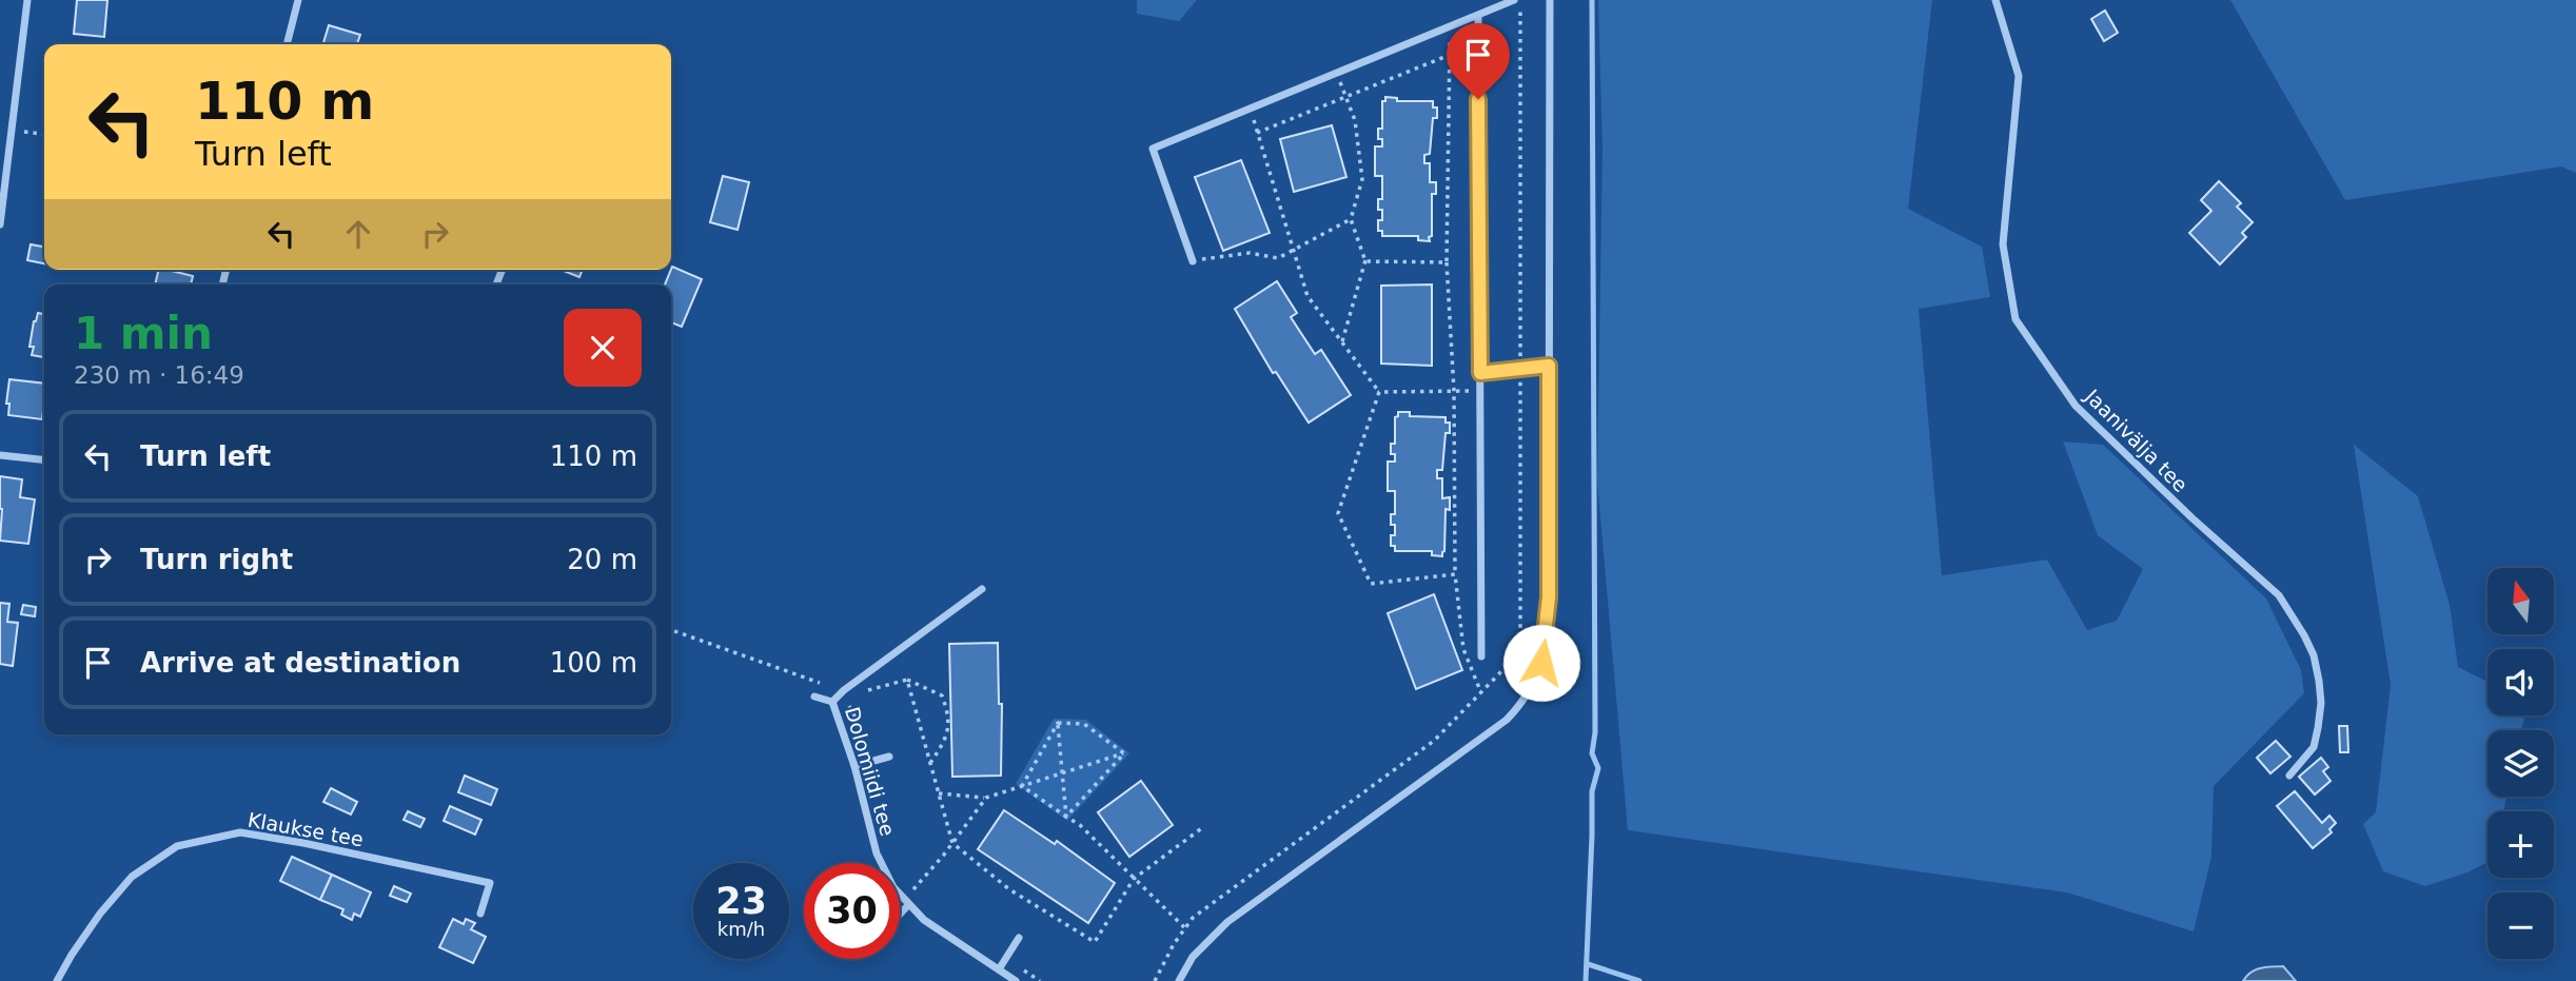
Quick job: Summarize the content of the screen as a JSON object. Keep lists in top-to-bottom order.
{
  "streets": {
    "street": ["Jaanivälja tee", "Dolomiidi tee", "Klaukse tee"]
  },
  "north": "top",
  "page": {
    "turn": ["110 m", "Turn left"],
    "heading": ["1 min", "230 m · 16:49"],
    "list": [
      {
        "name": "Turn left",
        "value": "110 m"
      },
      {
        "name": "Turn right",
        "value": "20 m"
      },
      {
        "name": "Arrive at destination",
        "value": "100 m"
      }
    ],
    "map_buttons": ["+", "−"],
    "speed": "23 km/h",
    "limit": "30"
  }
}
